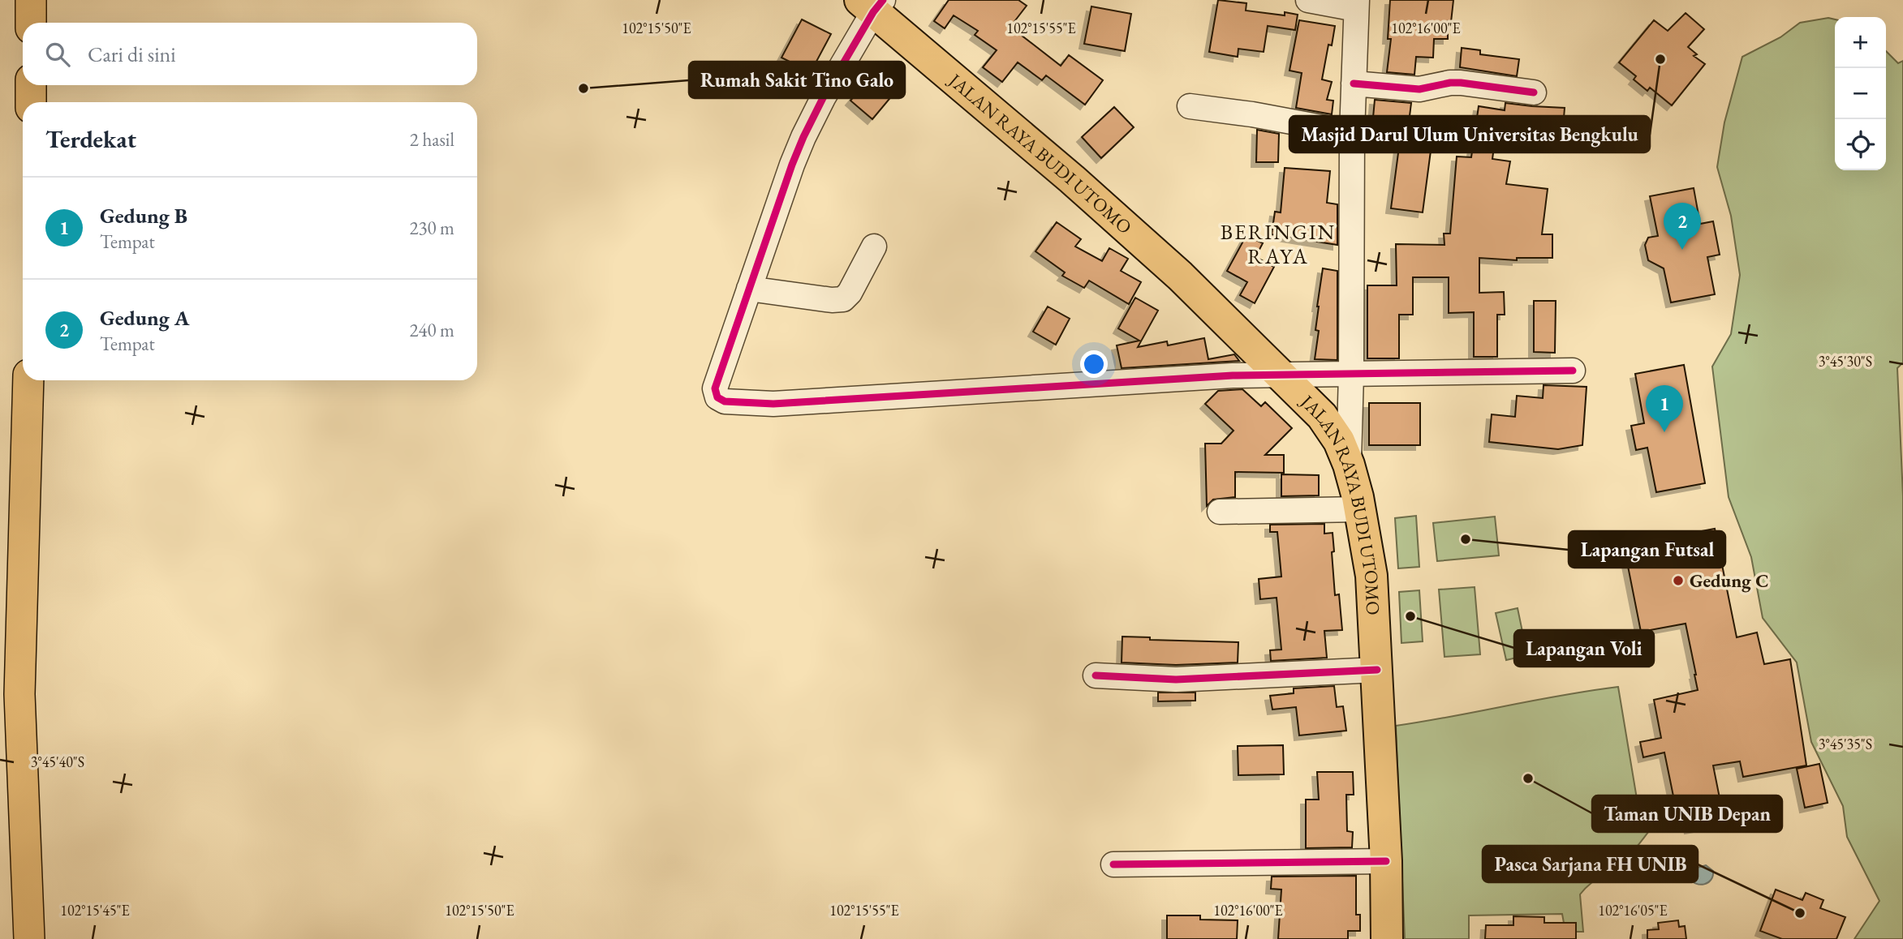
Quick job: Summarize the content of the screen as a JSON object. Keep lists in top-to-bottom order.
{
  "streets": {
    "highway": ["JALAN RAYA BUDI UTOMO"]
  },
  "districts": ["BERINGIN RAYA"],
  "places": [
    "Masjid Darul Ulum Universitas Bengkulu",
    "Rumah Sakit Tino Galo",
    "Lapangan Futsal",
    "Gedung C",
    "Lapangan Voli",
    "Taman UNIB Depan",
    "Pasca Sarjana FH UNIB"
  ],
  "page": {
    "map_buttons": ["+", "−"],
    "search": "Cari di sini",
    "heading": ["Terdekat", "2 hasil"],
    "list": [
      {
        "mark": "1",
        "name": "Gedung B",
        "note": "Tempat",
        "value": "230 m"
      },
      {
        "mark": "2",
        "name": "Gedung A",
        "note": "Tempat",
        "value": "240 m"
      }
    ],
    "pins": ["2", "1"]
  },
  "coordinates": [
    "102°15'50\"E",
    "102°15'55\"E",
    "102°16'00\"E",
    "3°45'30\"S",
    "3°45'35\"S",
    "3°45'40\"S",
    "102°15'45\"E",
    "102°16'05\"E"
  ]
}
